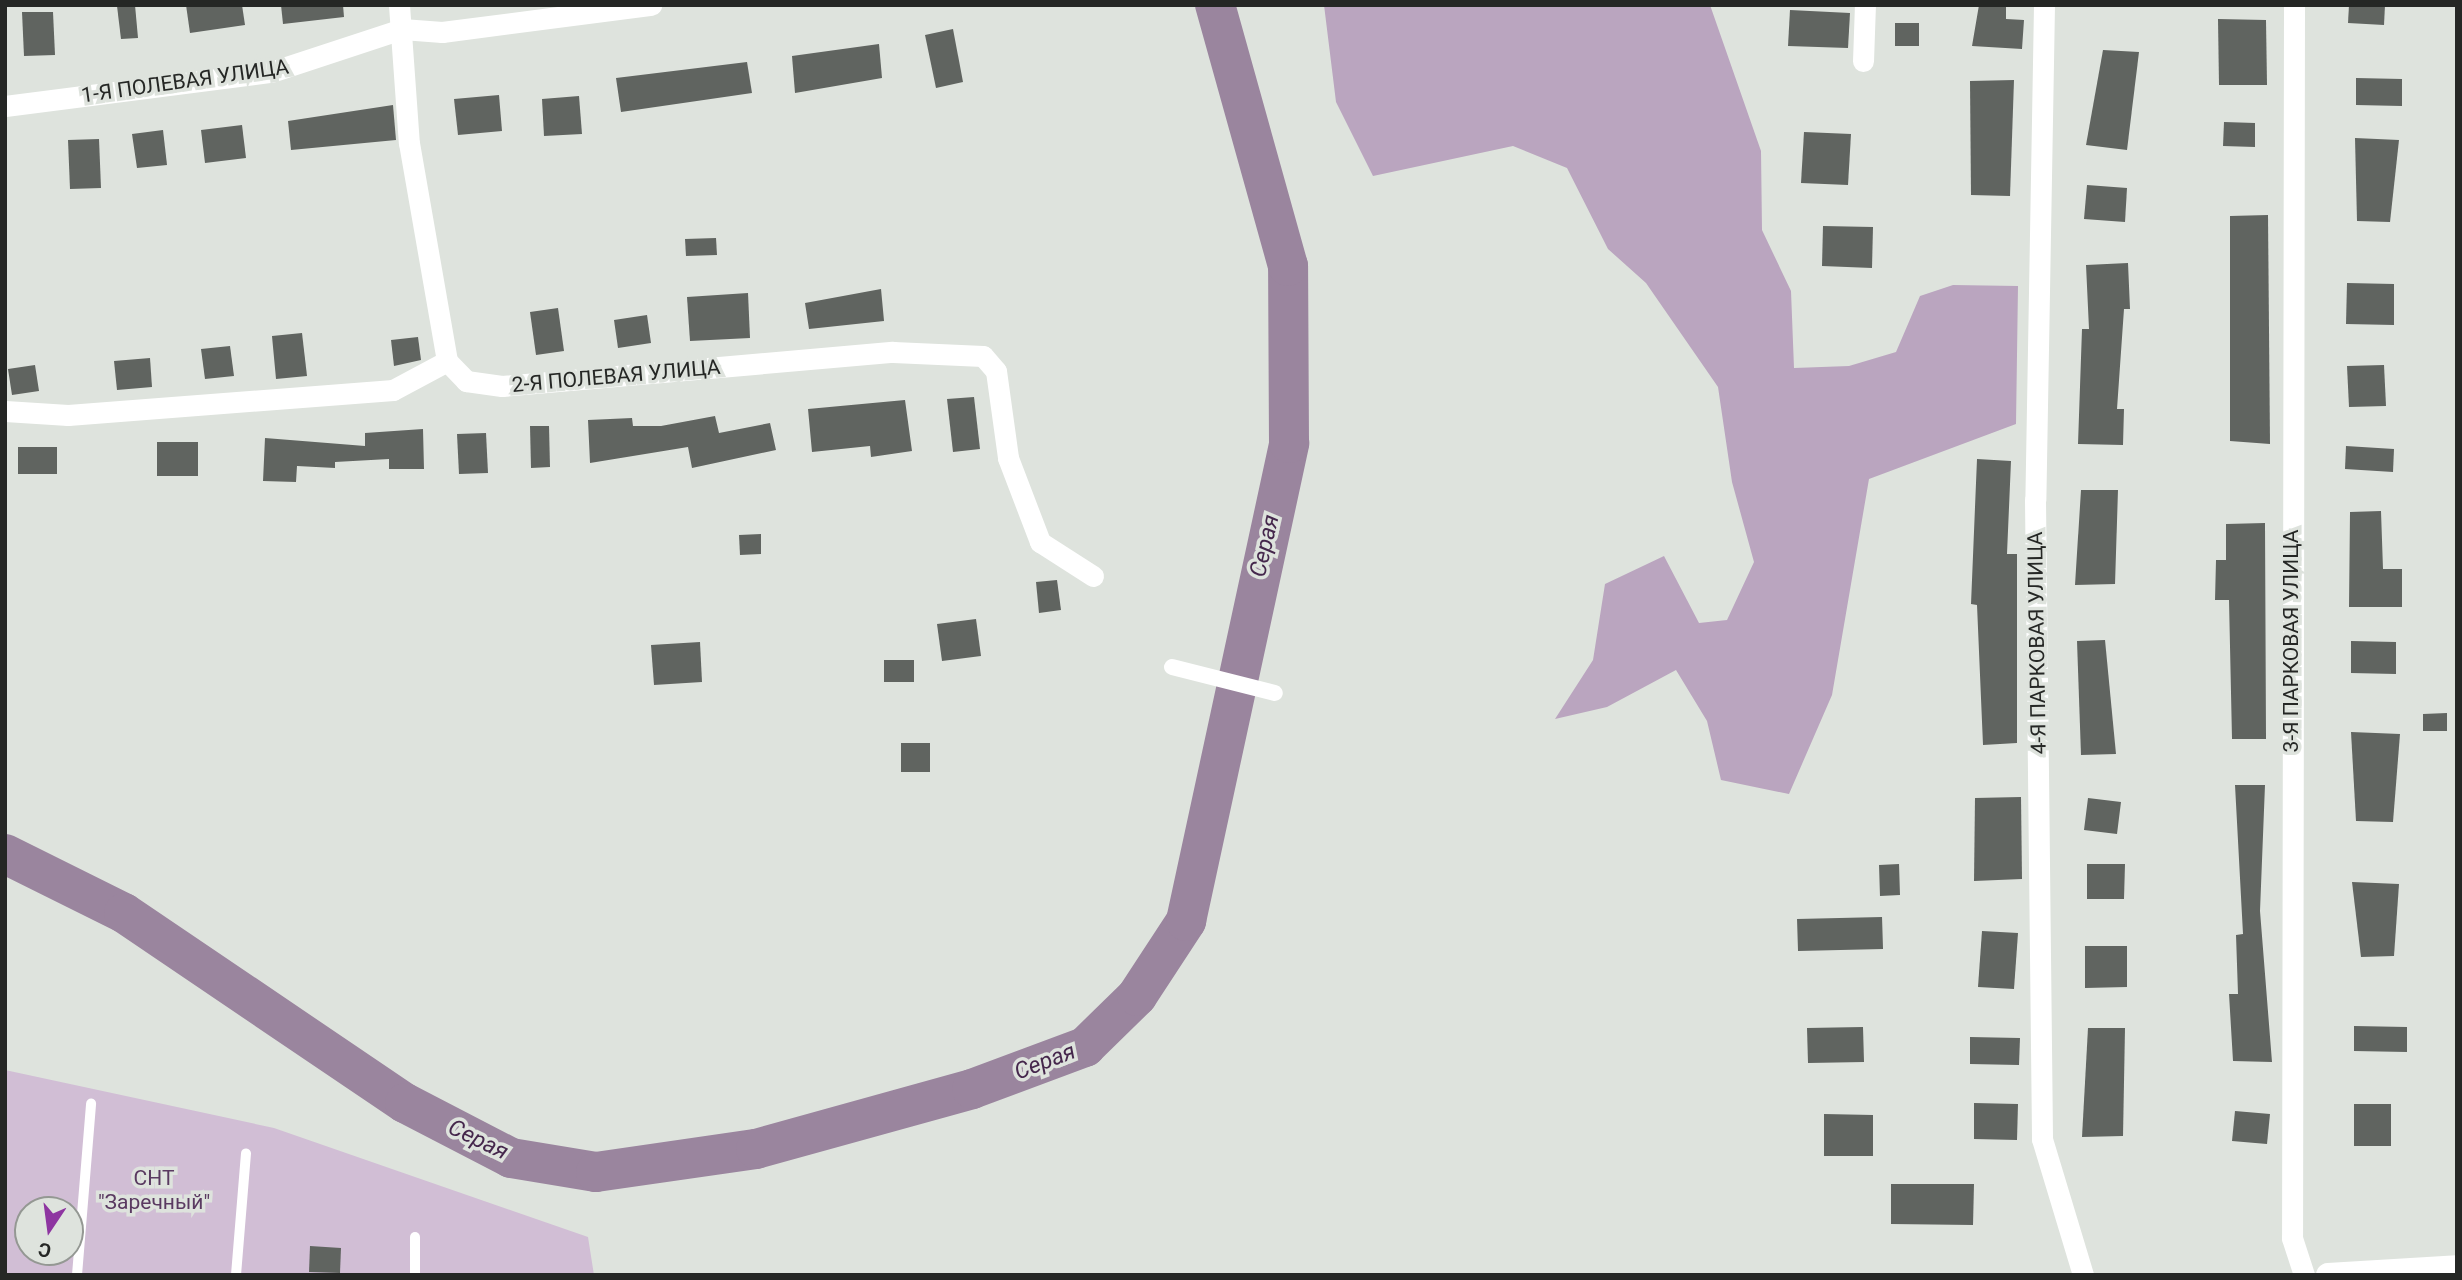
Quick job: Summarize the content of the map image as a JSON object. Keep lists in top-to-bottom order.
{
  "streets": {
    "street": [
      "1-Я ПОЛЕВАЯ УЛИЦА",
      "2-Я ПОЛЕВАЯ УЛИЦА",
      "3-Я ПАРКОВАЯ УЛИЦА",
      "4-Я ПАРКОВАЯ УЛИЦА"
    ]
  },
  "water": ["Серая"],
  "parks": ["СНТ \"Заречный\""],
  "north": "bottom"
}
